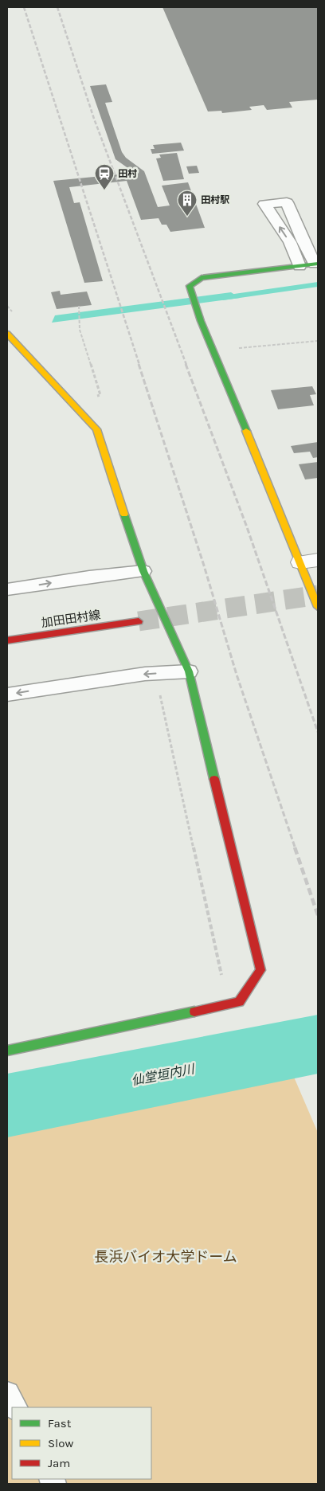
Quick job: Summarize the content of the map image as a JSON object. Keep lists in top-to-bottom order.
{
  "streets": {
    "street": ["加田田村線"]
  },
  "water": ["仙堂垣内川"],
  "parks": ["長浜バイオ大学ドーム"],
  "places": {
    "station": ["田村"],
    "building": ["田村駅"]
  },
  "legend": ["Fast", "Slow", "Jam"]
}
